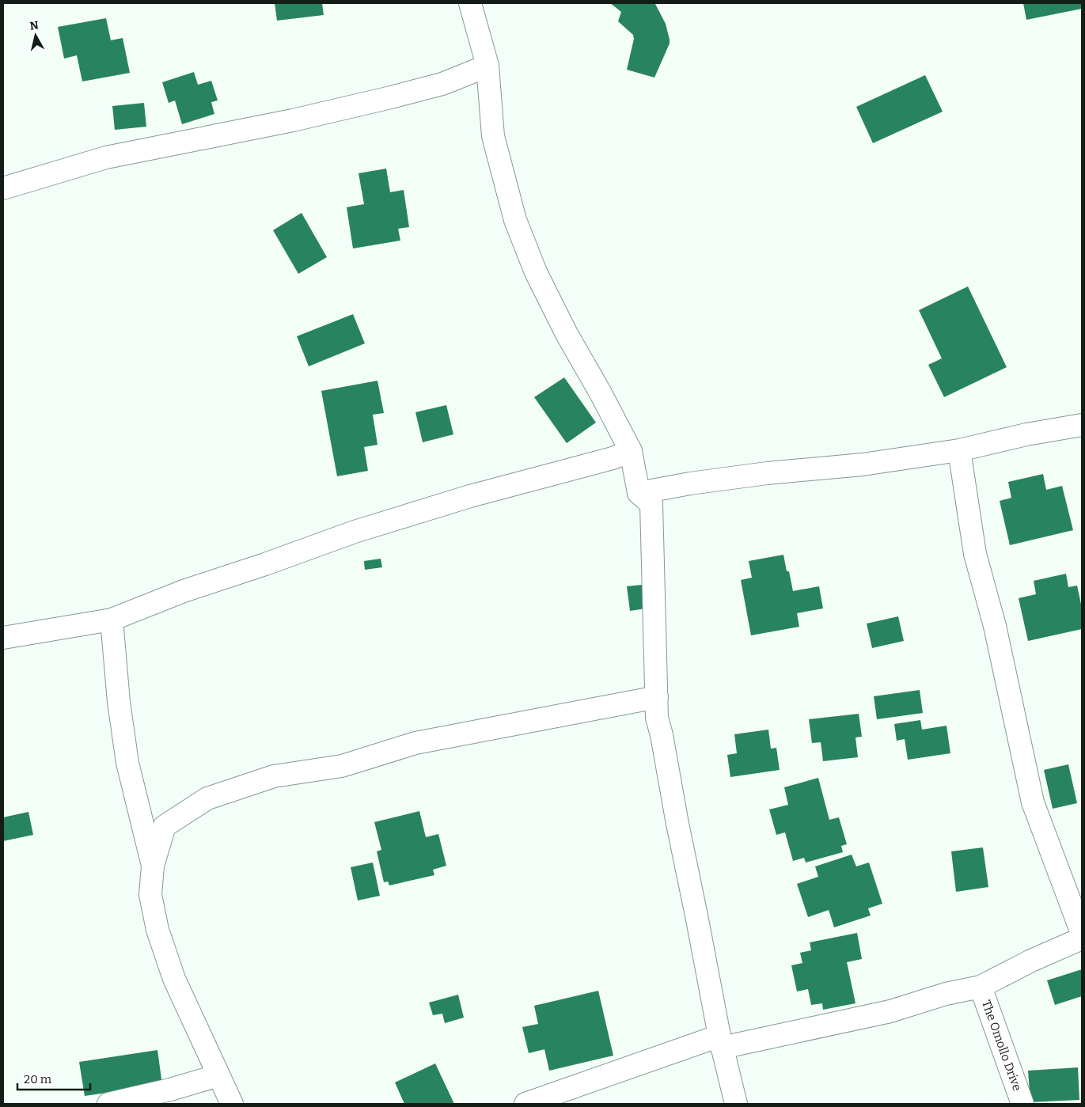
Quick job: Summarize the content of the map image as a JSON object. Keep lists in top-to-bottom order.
{
  "streets": {
    "street": ["The Omollo Drive"]
  },
  "scale_bar": "20 m",
  "north": "top"
}
